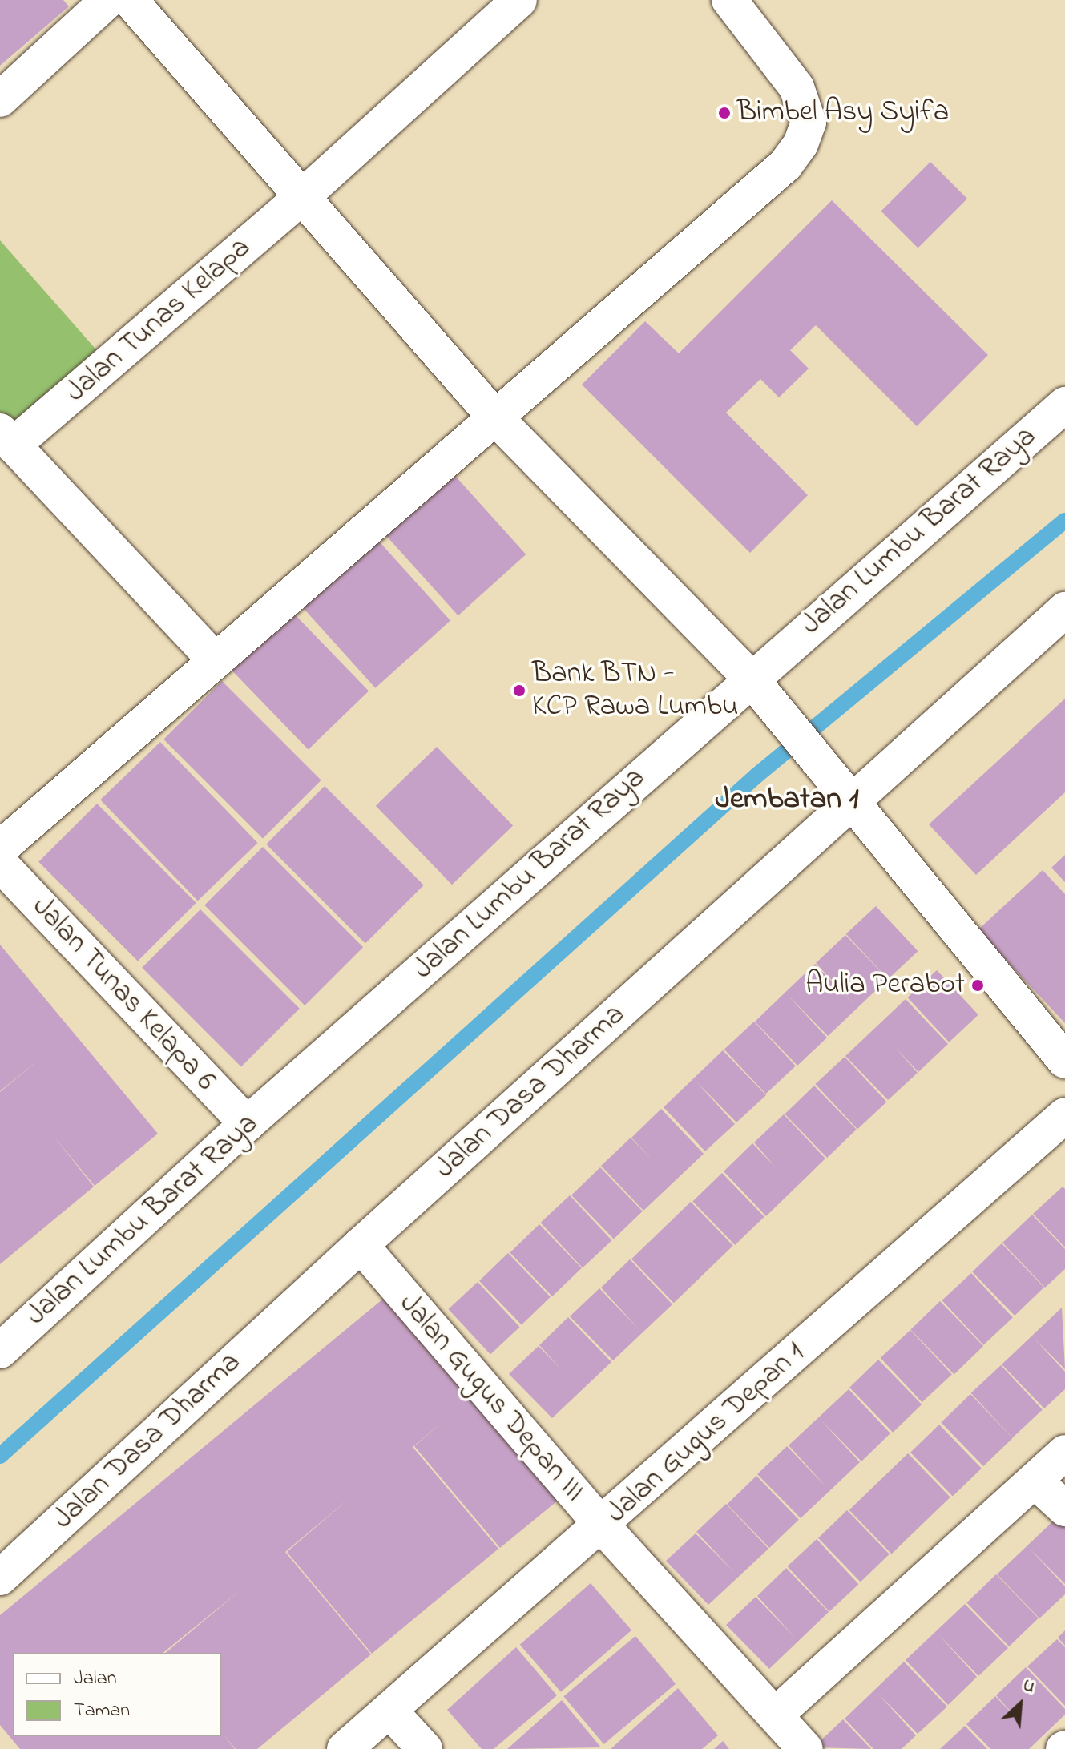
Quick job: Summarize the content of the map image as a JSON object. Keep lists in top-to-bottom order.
{
  "streets": {
    "street": [
      "Jalan Tunas Kelapa",
      "Jalan Lumbu Barat Raya",
      "Jalan Tunas Kelapa 6",
      "Jalan Dasa Dharma",
      "Jalan Gugus Depan III",
      "Jalan Gugus Depan 1"
    ]
  },
  "crossings": [
    ["Jalan Lumbu Barat Raya", "Jalan Tunas Kelapa 6"],
    ["Jalan Dasa Dharma", "Jalan Gugus Depan III"],
    ["Jalan Gugus Depan III", "Jalan Gugus Depan 1"]
  ],
  "districts": ["Jembatan 1"],
  "places": ["Bimbel Asy Syifa", "Bank BTN - KCP Rawa Lumbu", "Aulia Perabot"],
  "legend": ["Jalan", "Taman"],
  "north": "top right"
}
